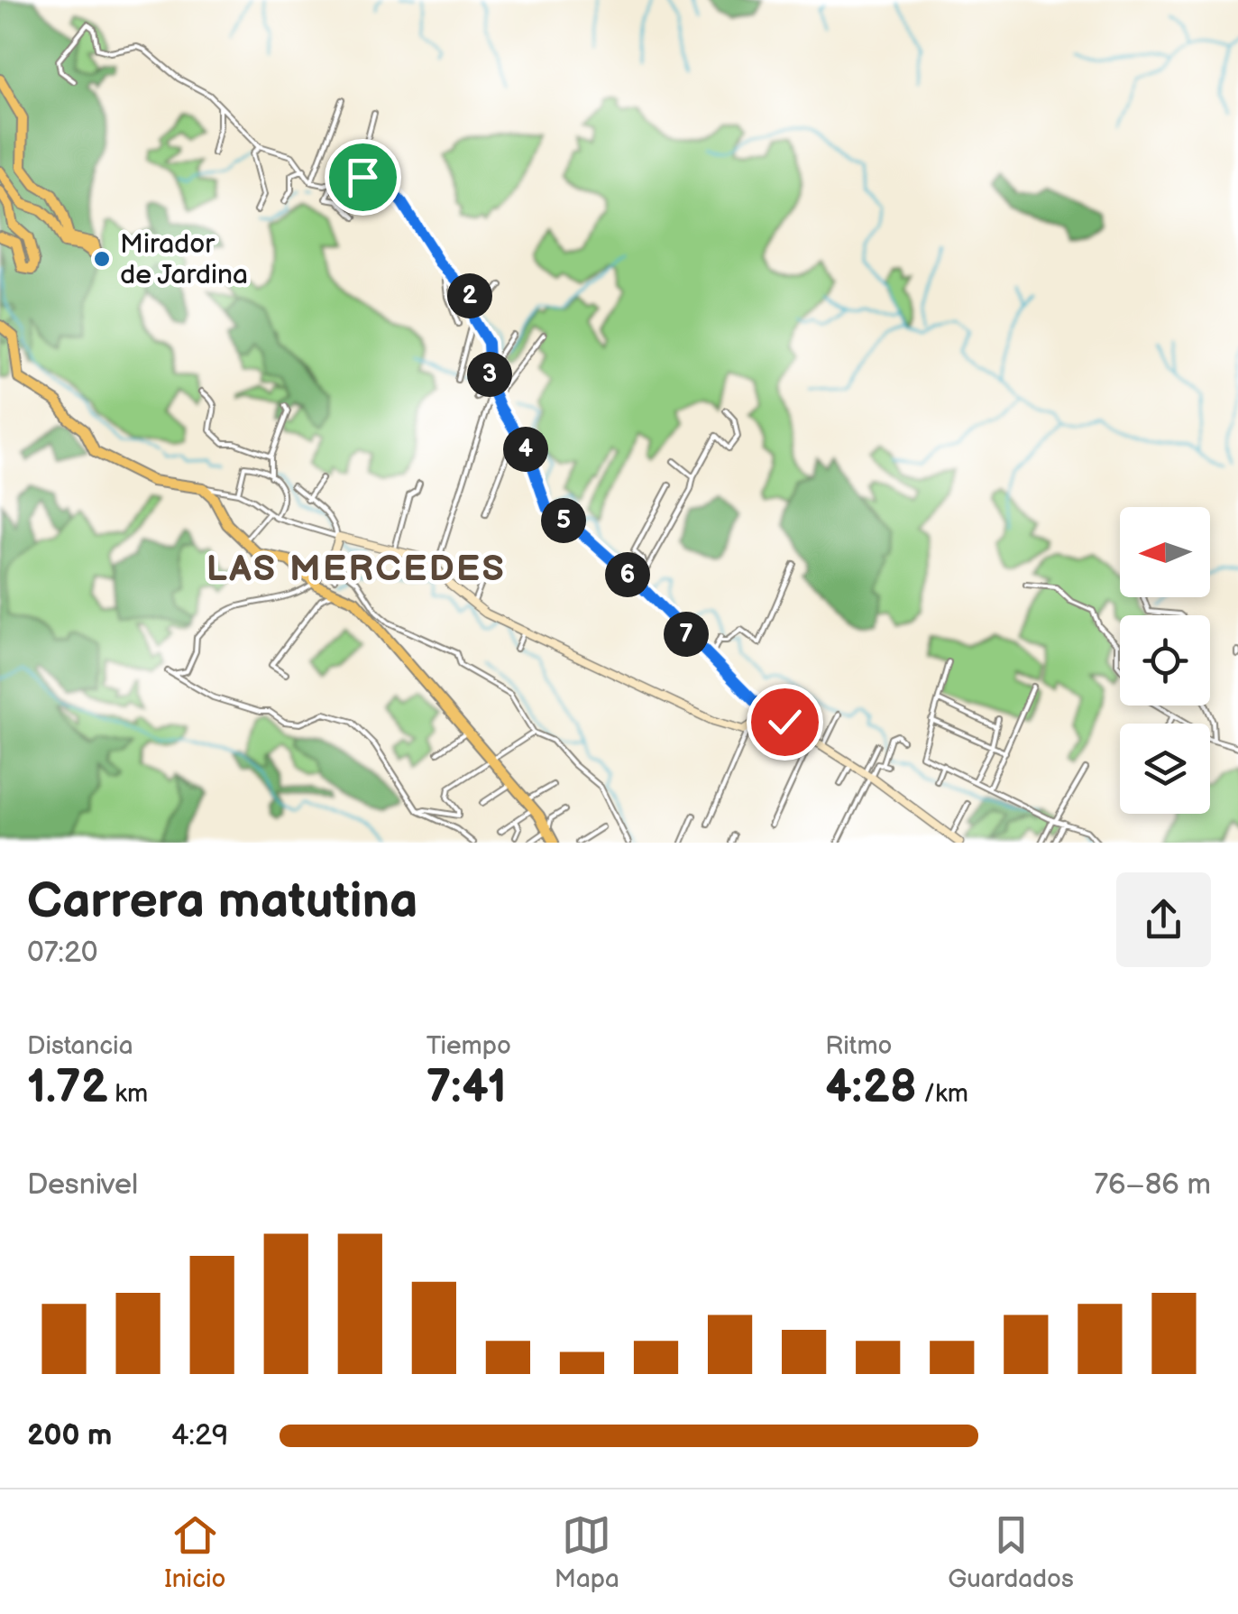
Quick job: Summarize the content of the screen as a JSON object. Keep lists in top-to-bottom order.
{
  "districts": ["LAS MERCEDES"],
  "places": ["Mirador de Jardina"],
  "north": "left",
  "page": {
    "pins": [
      "2",
      "3",
      "4",
      "5",
      "6",
      "7"
    ],
    "heading": ["Carrera matutina", "07:20"],
    "stats": [
      ["Distancia", "1.72 km"],
      ["Tiempo", "7:41"],
      ["Ritmo", "4:28 /km"]
    ],
    "chart": ["Desnivel", "76–86 m"],
    "list": [
      {
        "name": "200 m",
        "note": "4:29"
      }
    ],
    "tabs": ["Inicio", "Mapa", "Guardados"]
  }
}
